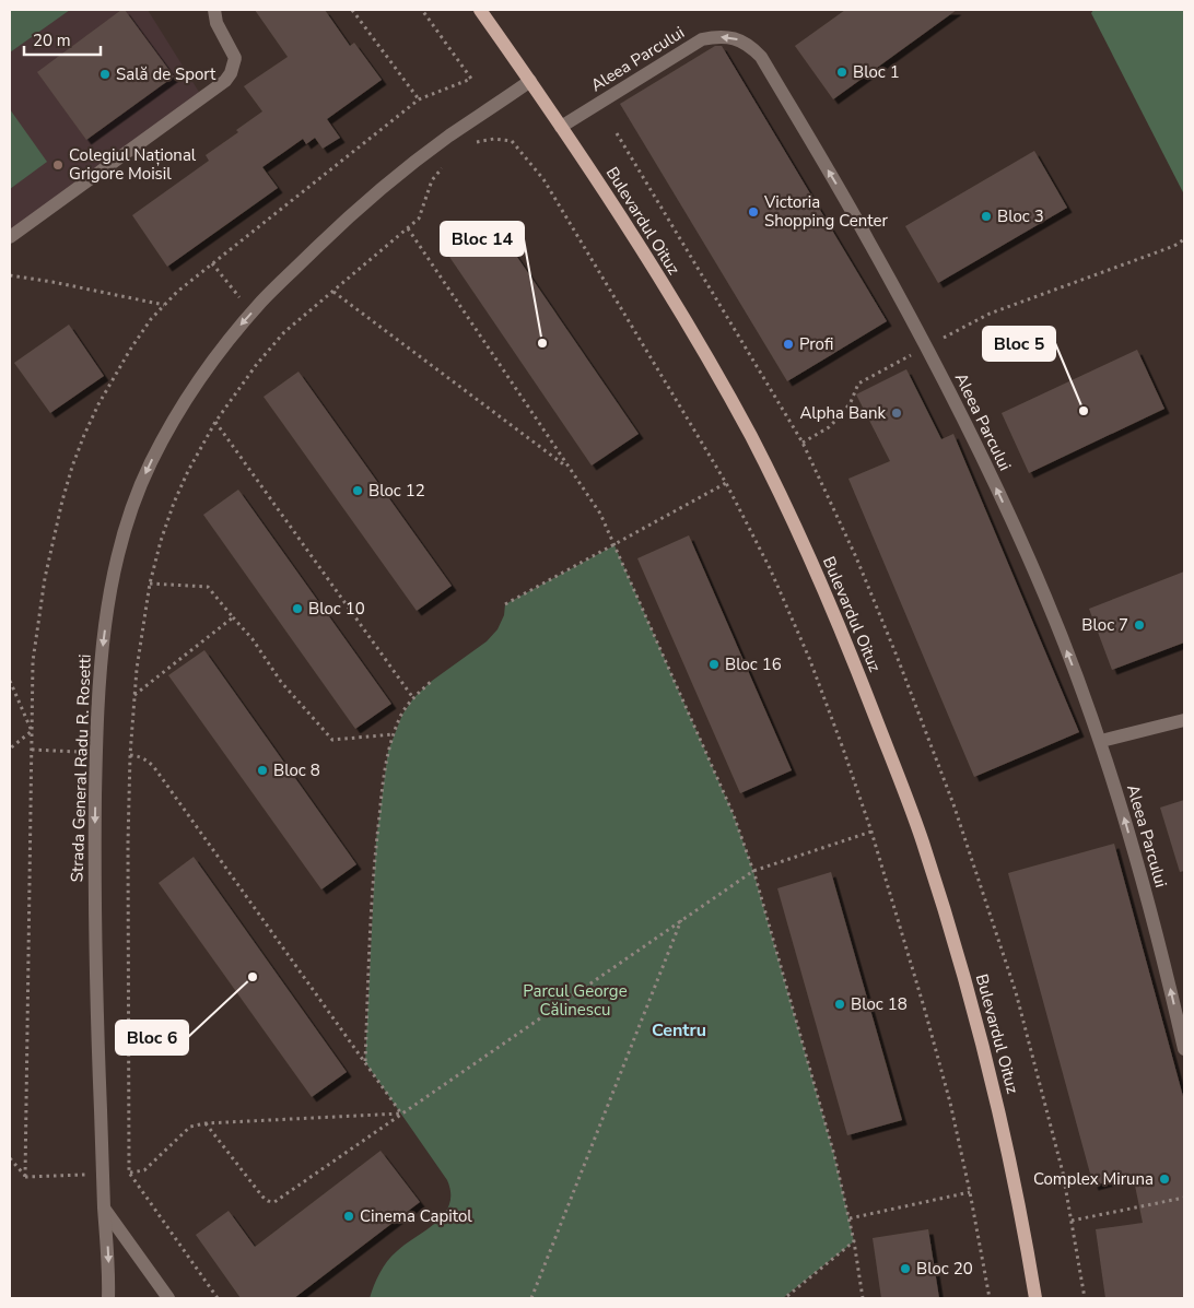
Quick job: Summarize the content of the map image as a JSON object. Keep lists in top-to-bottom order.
{
  "streets": {
    "main road": ["Bulevardul Oituz"],
    "street": ["Aleea Parcului", "Strada General Radu R. Rosetti"]
  },
  "crossings": [
    ["Aleea Parcului", "Bulevardul Oituz"],
    ["Bulevardul Oituz", "Strada General Radu R. Rosetti"]
  ],
  "one_way": ["Aleea Parcului", "Strada General Radu R. Rosetti"],
  "districts": ["Centru"],
  "parks": ["Parcul George Călinescu"],
  "places": [
    "Bloc 1",
    "Sală de Sport",
    "Colegiul Național Grigore Moisil",
    "Victoria Shopping Center",
    "Bloc 3",
    "Bloc 14",
    "Profi",
    "Bloc 5",
    "Alpha Bank",
    "Bloc 12",
    "Bloc 10",
    "Bloc 7",
    "Bloc 16",
    "Bloc 8",
    "Bloc 6",
    "Bloc 18",
    "Complex Miruna",
    "Cinema Capitol",
    "Bloc 20"
  ],
  "scale_bar": "20 m"
}
